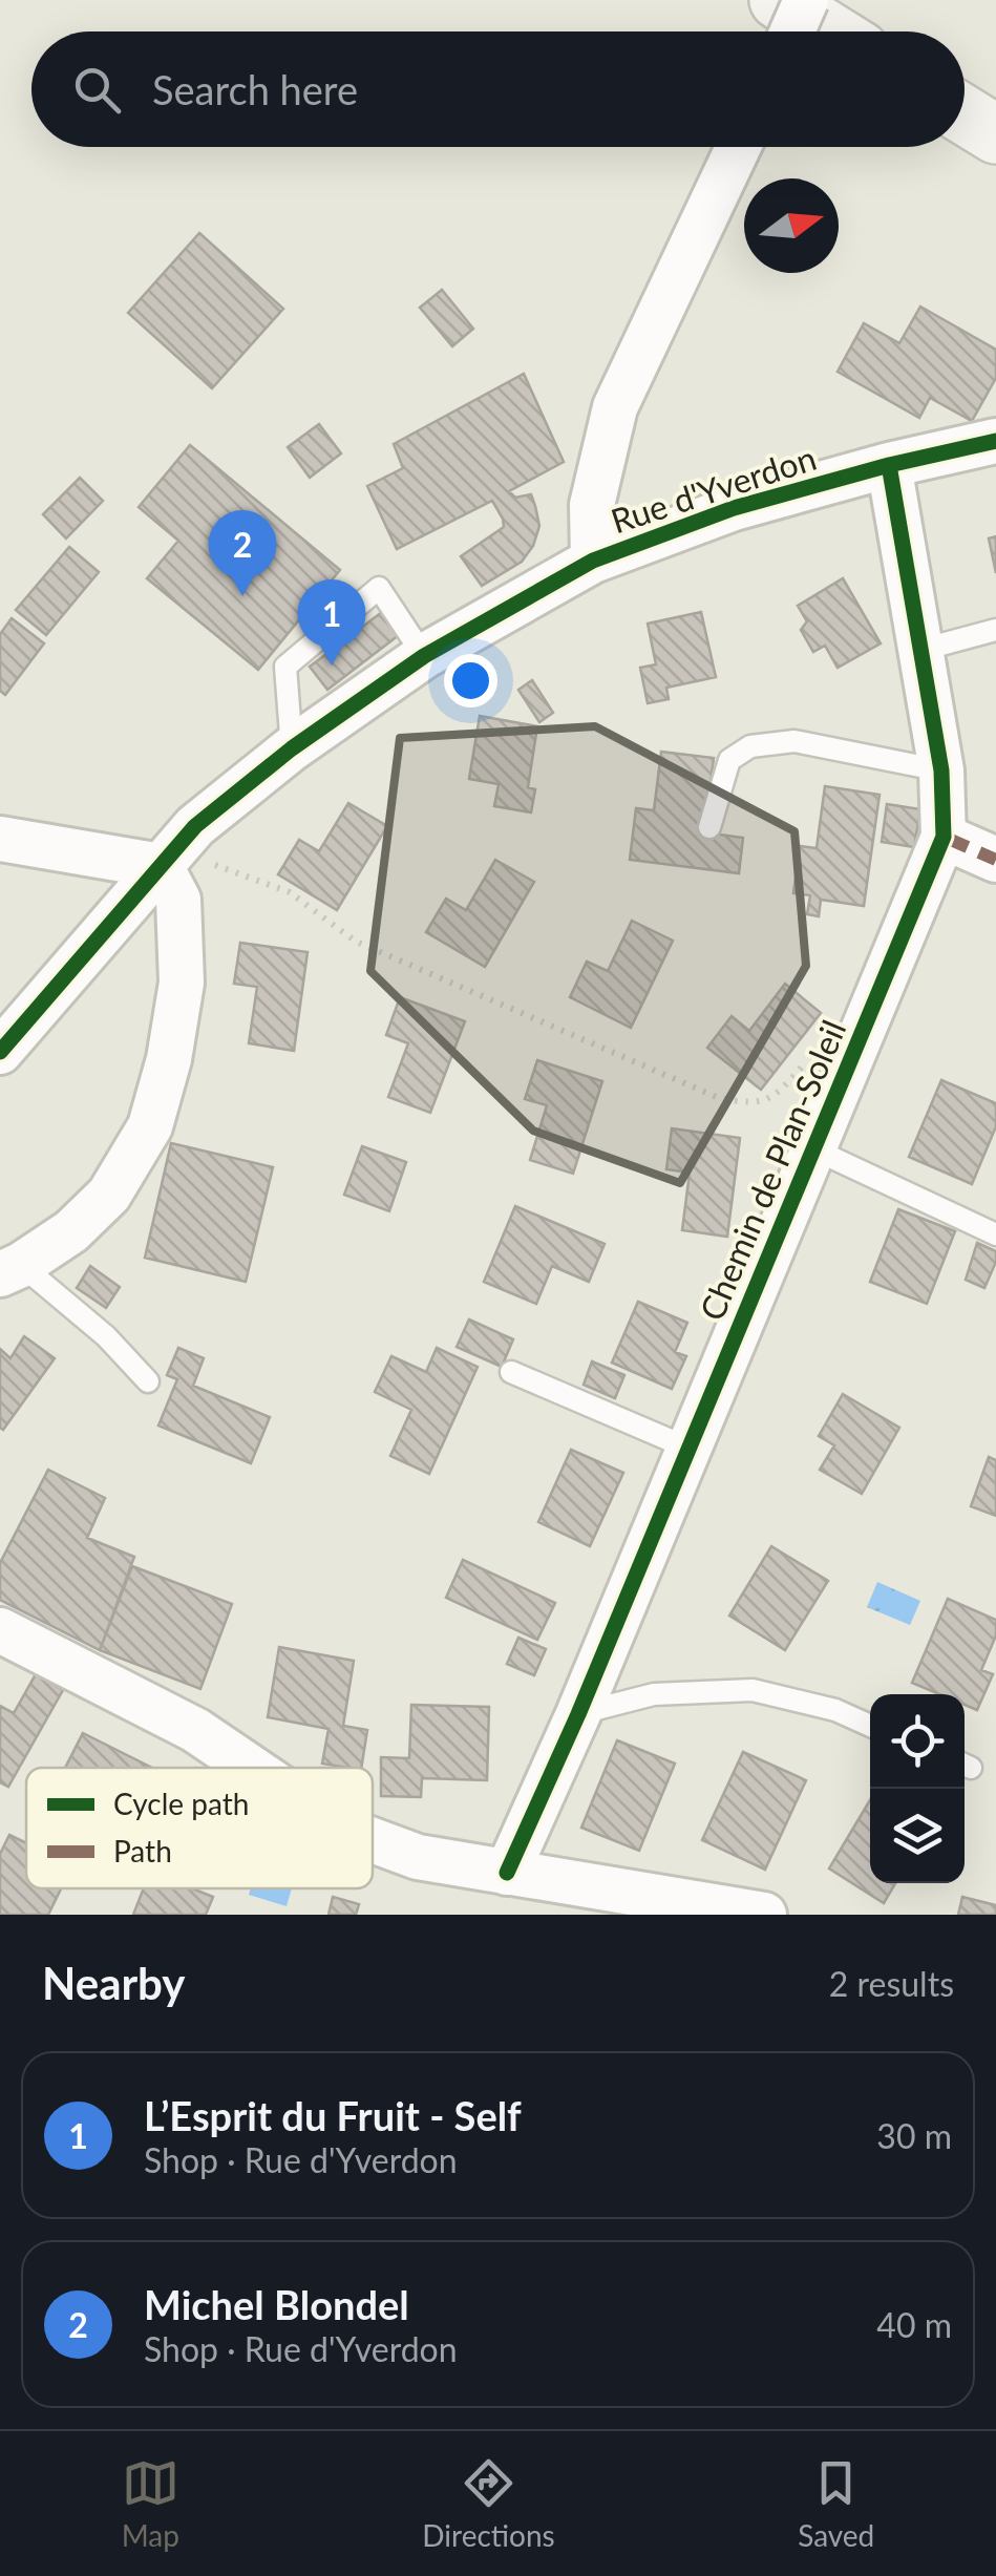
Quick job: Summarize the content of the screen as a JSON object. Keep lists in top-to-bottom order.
{
  "streets": {
    "street": ["Rue d'Yverdon", "Chemin de Plan-Soleil"]
  },
  "crossings": [
    ["Rue d'Yverdon", "Chemin de Plan-Soleil"]
  ],
  "legend": ["Cycle path", "Path"],
  "north": "right",
  "page": {
    "search": "Search here",
    "pins": ["2", "1"],
    "heading": ["Nearby", "2 results"],
    "list": [
      {
        "mark": "1",
        "name": "L’Esprit du Fruit - Self",
        "note": "Shop · Rue d'Yverdon",
        "value": "30 m"
      },
      {
        "mark": "2",
        "name": "Michel Blondel",
        "note": "Shop · Rue d'Yverdon",
        "value": "40 m"
      }
    ],
    "nav": ["Map", "Directions", "Saved"]
  }
}
